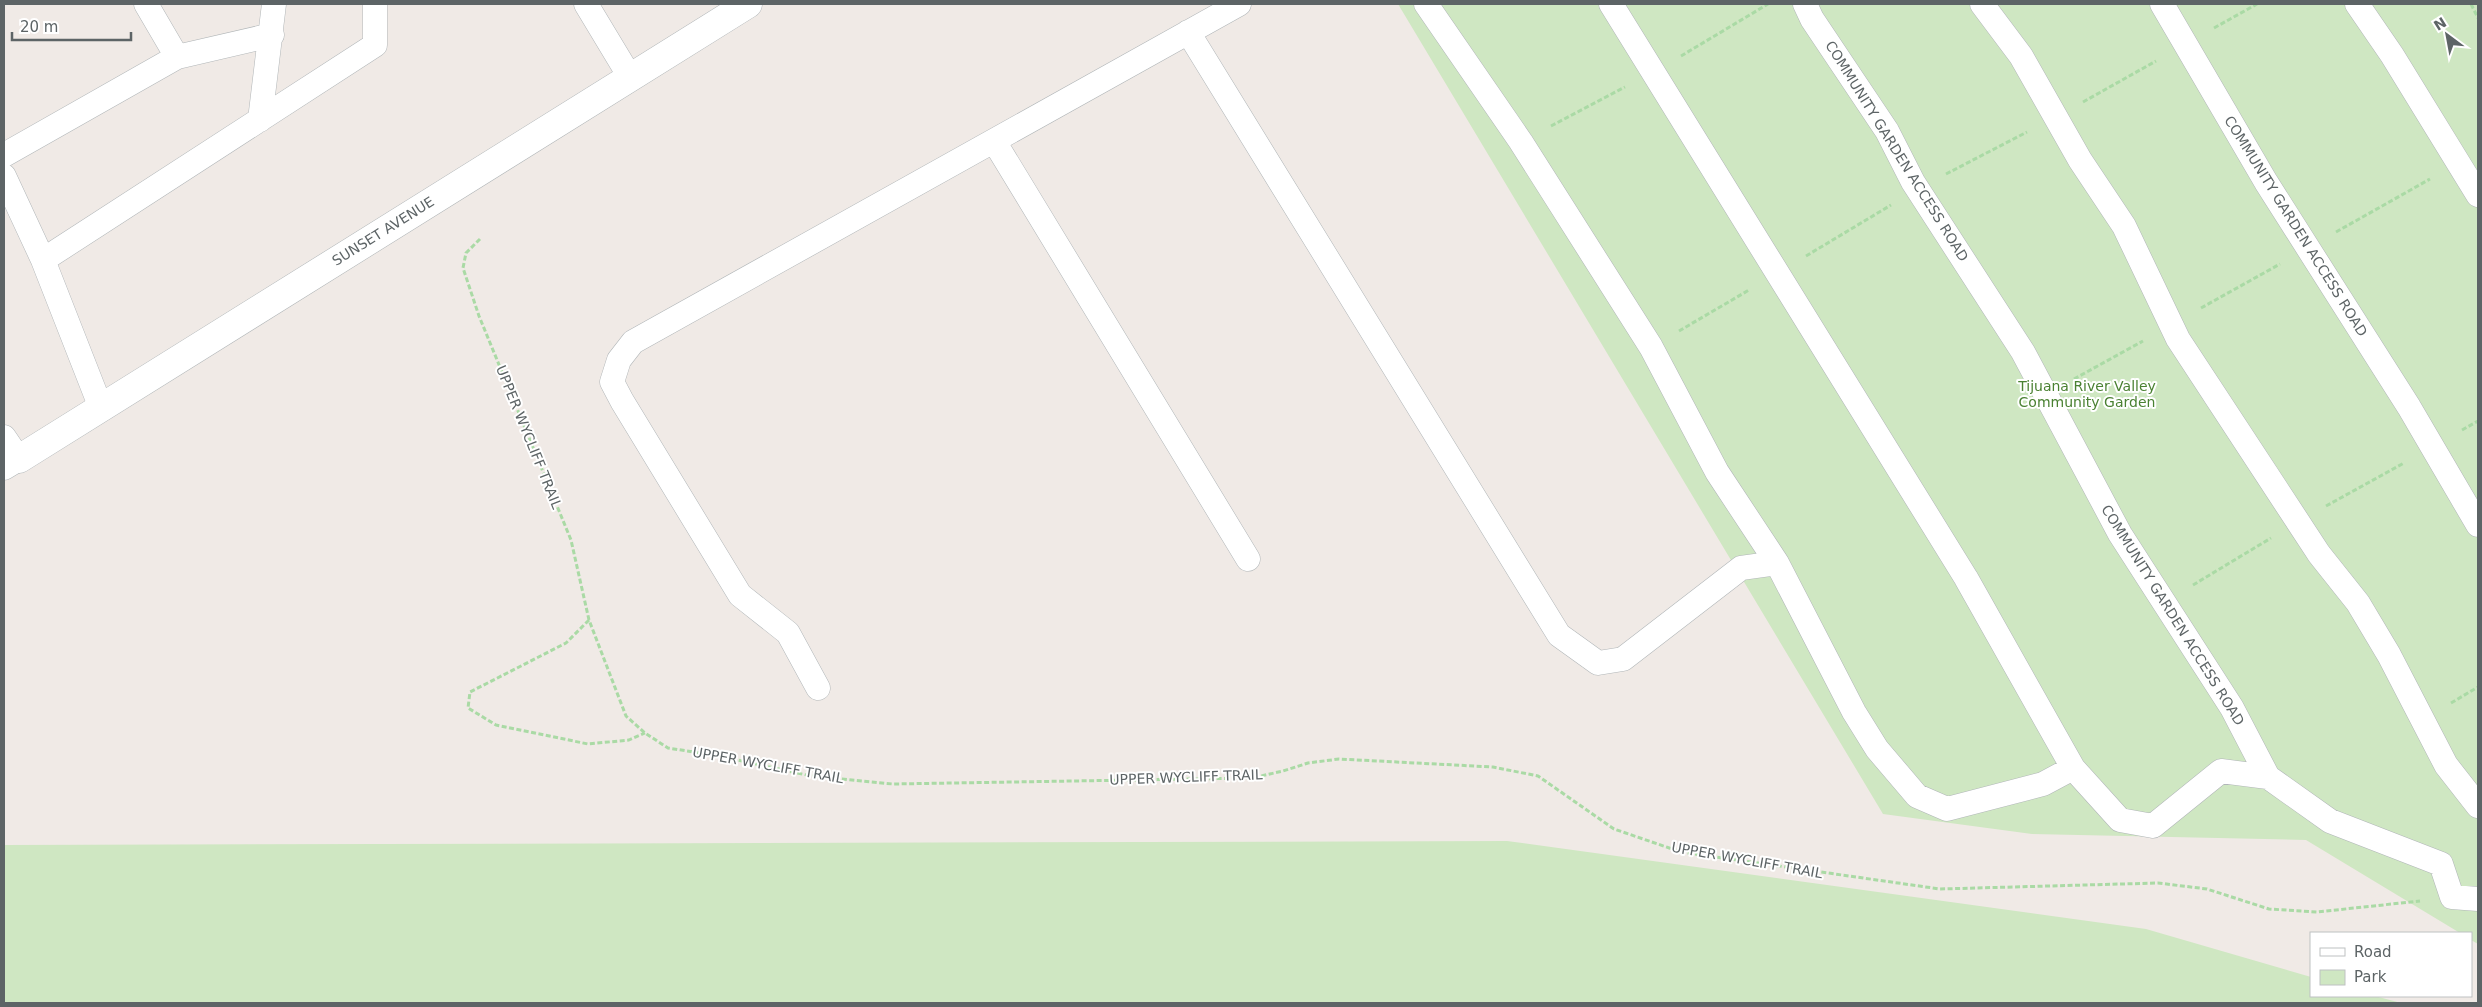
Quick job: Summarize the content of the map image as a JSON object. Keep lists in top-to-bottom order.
{
  "streets": {
    "street": ["SUNSET AVENUE"],
    "lane": ["COMMUNITY GARDEN ACCESS ROAD"],
    "path": ["UPPER WYCLIFF TRAIL"]
  },
  "crossings": [
    ["COMMUNITY GARDEN ACCESS ROAD", "UPPER WYCLIFF TRAIL"]
  ],
  "parks": ["Tijuana River Valley Community Garden"],
  "legend": ["Road", "Park"],
  "scale_bar": "20 m",
  "north": "top left"
}
